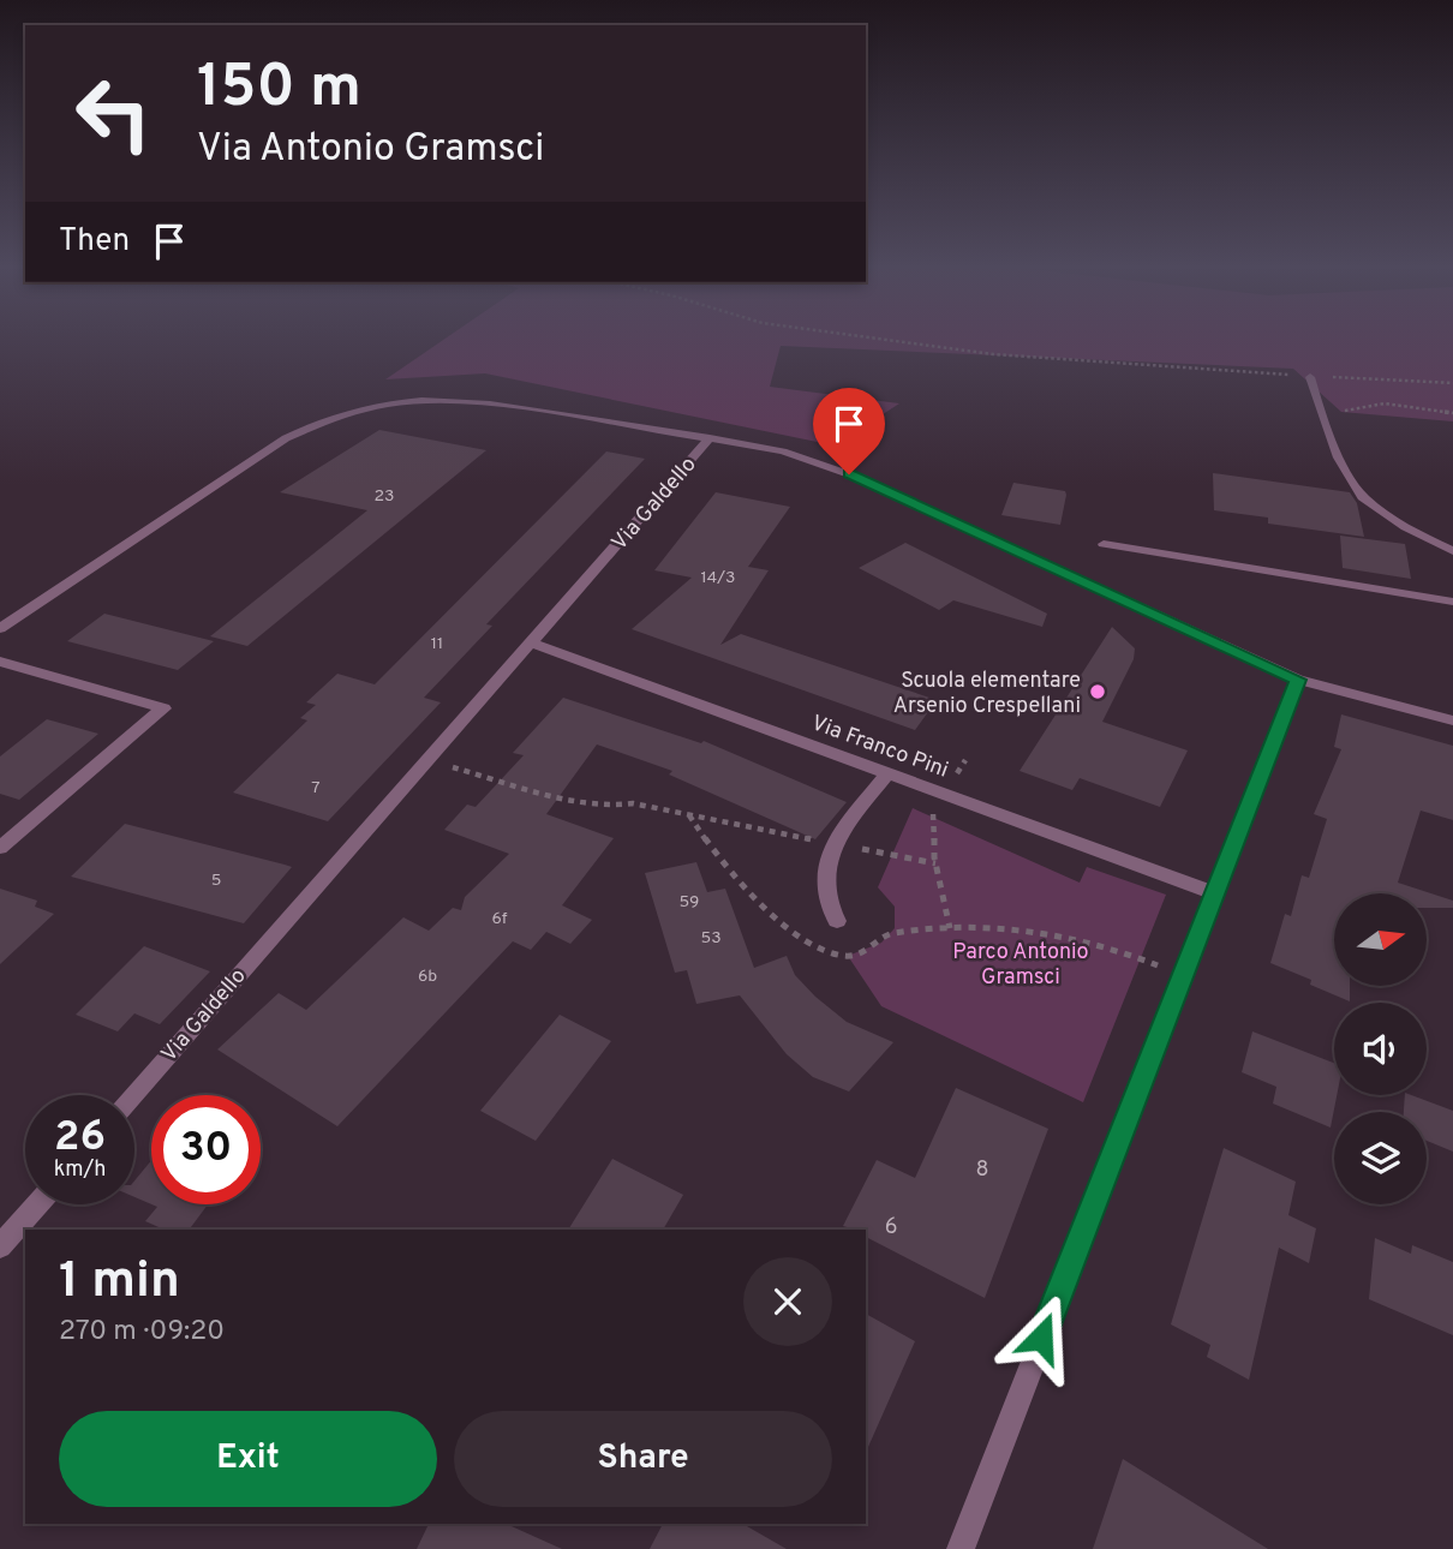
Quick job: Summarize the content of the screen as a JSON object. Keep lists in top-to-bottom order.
{
  "streets": {
    "street": ["Via Galdello", "Via Franco Pini"]
  },
  "crossings": [
    ["Via Galdello", "Via Franco Pini"]
  ],
  "parks": ["Parco Antonio Gramsci"],
  "places": ["Scuola elementare Arsenio Crespellani"],
  "house_numbers": [
    "23",
    "14/3",
    "11",
    "7",
    "5",
    "59",
    "6f",
    "53",
    "6b",
    "8",
    "6"
  ],
  "north": "right",
  "page": {
    "turn": ["150 m", "Via Antonio Gramsci"],
    "then": "Then",
    "speed": "26 km/h",
    "limit": "30",
    "heading": ["1 min", "270 m · 09:20"],
    "buttons": ["Exit", "Share"]
  }
}
